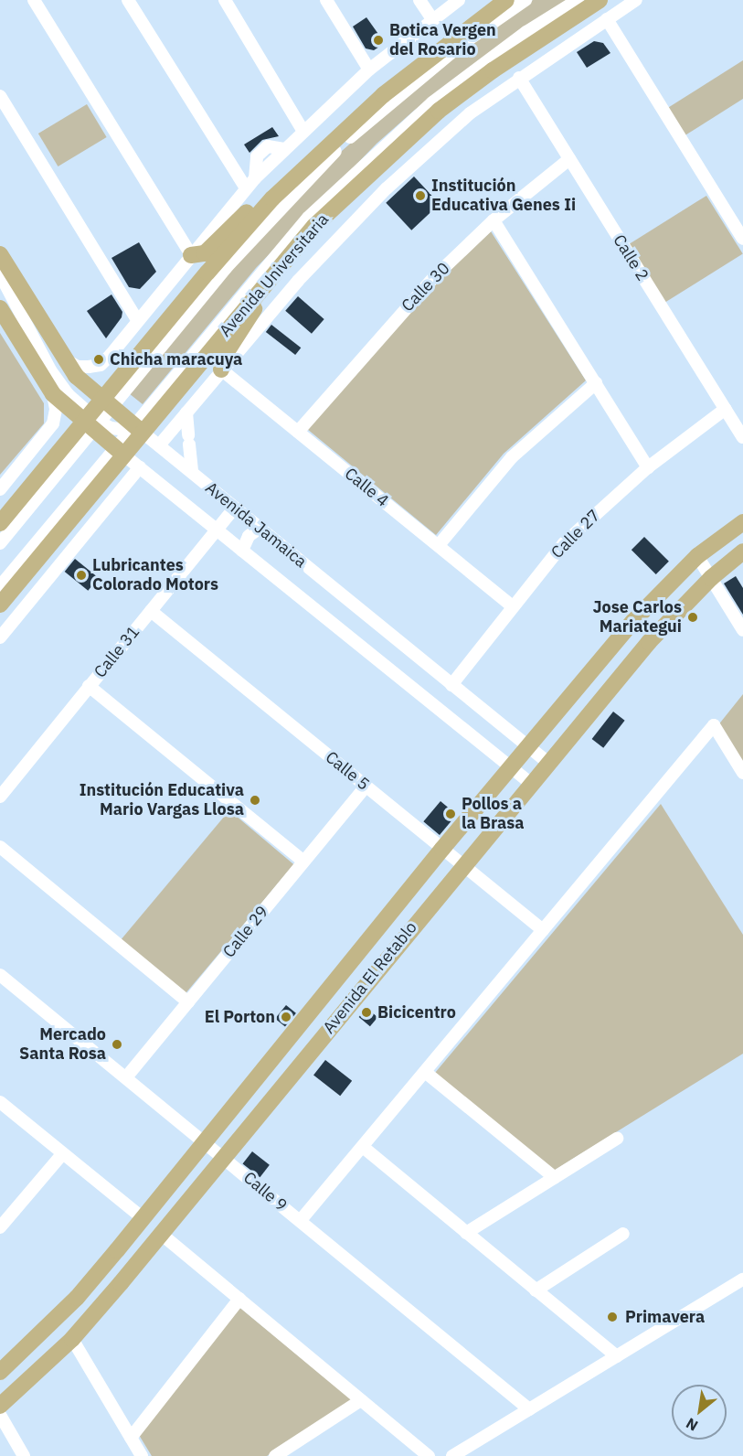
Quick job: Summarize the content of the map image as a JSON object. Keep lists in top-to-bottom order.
{
  "streets": {
    "main road": ["Avenida Universitaria", "Avenida Jamaica", "Avenida El Retablo"],
    "street": [
      "Calle 2",
      "Calle 30",
      "Calle 4",
      "Calle 27",
      "Calle 31",
      "Calle 5",
      "Calle 29",
      "Calle 9"
    ]
  },
  "crossings": [
    ["Calle 2", "Avenida Universitaria"],
    ["Calle 2", "Calle 30"],
    ["Calle 2", "Calle 27"],
    ["Avenida Universitaria", "Calle 4"],
    ["Avenida Universitaria", "Avenida Jamaica"],
    ["Calle 30", "Calle 4"],
    ["Calle 4", "Calle 27"],
    ["Avenida Jamaica", "Calle 27"],
    ["Avenida Jamaica", "Calle 31"],
    ["Avenida Jamaica", "Avenida El Retablo"],
    ["Calle 31", "Calle 5"],
    ["Calle 5", "Calle 29"],
    ["Calle 5", "Avenida El Retablo"],
    ["Calle 29", "Calle 9"],
    ["Avenida El Retablo", "Calle 9"]
  ],
  "places": [
    "Botica Vergen del Rosario",
    "Institución Educativa Genes Ii",
    "Chicha maracuya",
    "Lubricantes Colorado Motors",
    "Jose Carlos Mariategui",
    "Institución Educativa Mario Vargas Llosa",
    "Pollos a la Brasa",
    "Bicicentro",
    "El Porton",
    "Mercado Santa Rosa",
    "Primavera"
  ],
  "north": "bottom left"
}
